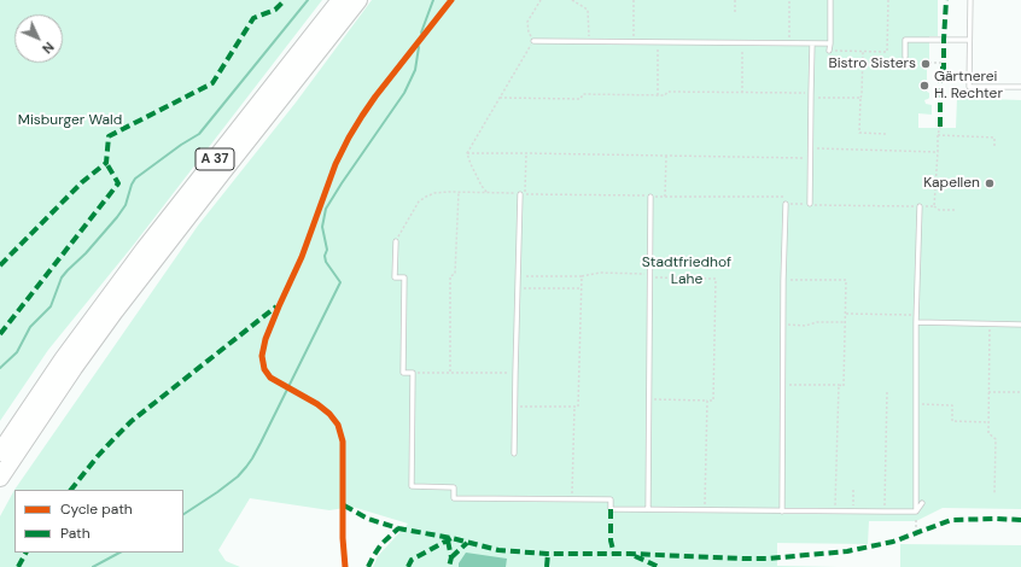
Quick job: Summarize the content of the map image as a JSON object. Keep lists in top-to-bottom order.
{
  "streets": {
    "highway": ["A 37"]
  },
  "parks": ["Misburger Wald", "Stadtfriedhof Lahe"],
  "places": ["Bistro Sisters", "Gärtnerei H. Rechter", "Kapellen"],
  "legend": ["Cycle path", "Path"],
  "north": "bottom right"
}
